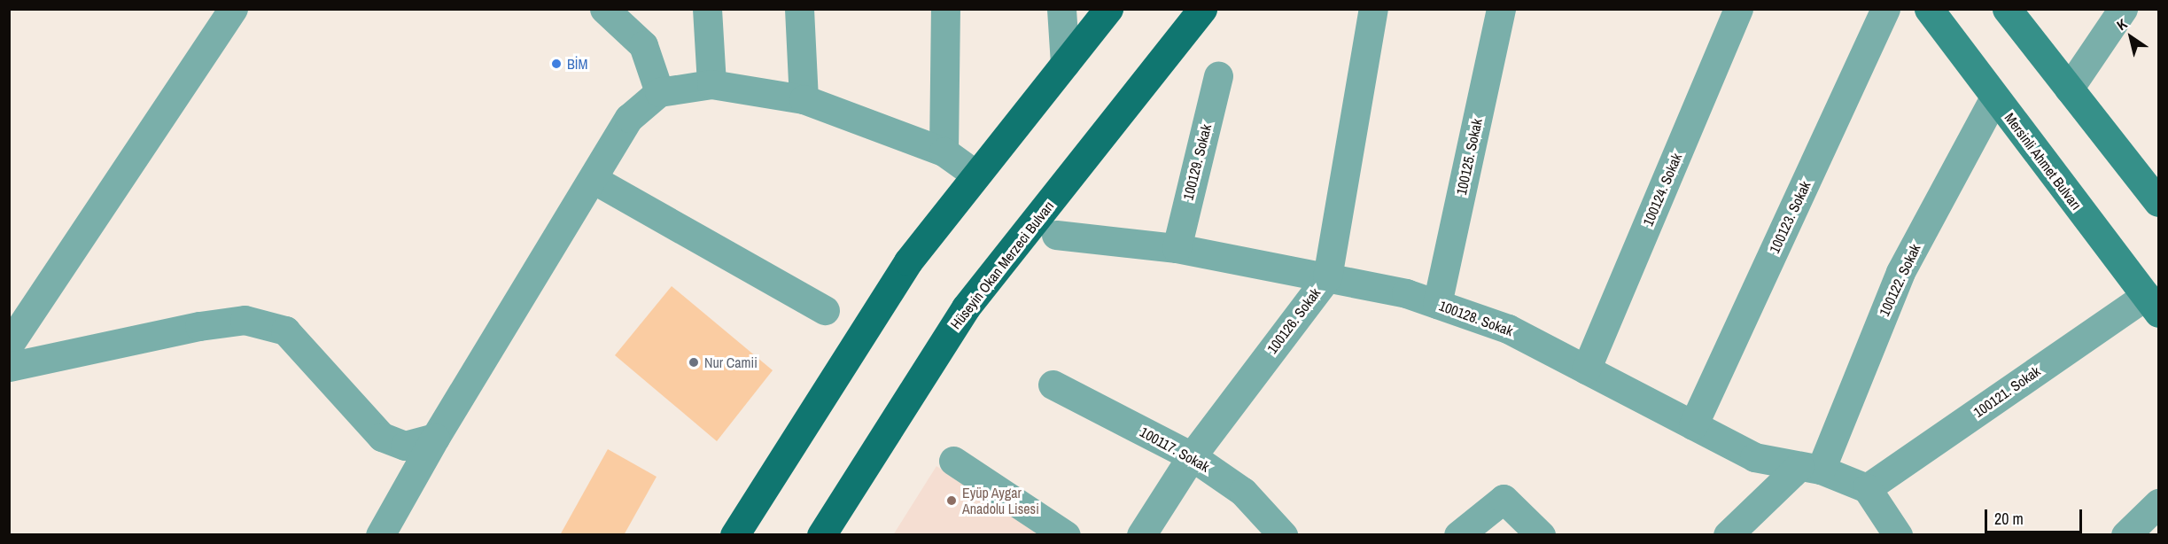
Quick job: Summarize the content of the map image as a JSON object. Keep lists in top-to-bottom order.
{
  "streets": {
    "main road": ["Mersinli Ahmet Bulvarı", "Hüseyin Okan Merzeci Bulvarı"],
    "street": [
      "100125. Sokak",
      "100129. Sokak",
      "100124. Sokak",
      "100123. Sokak",
      "100122. Sokak",
      "100128. Sokak",
      "100126. Sokak",
      "100121. Sokak",
      "100117. Sokak"
    ]
  },
  "crossings": [
    ["100125. Sokak", "100128. Sokak"],
    ["Mersinli Ahmet Bulvarı", "100122. Sokak"],
    ["Mersinli Ahmet Bulvarı", "100121. Sokak"],
    ["100129. Sokak", "100128. Sokak"],
    ["100124. Sokak", "100128. Sokak"],
    ["100123. Sokak", "100128. Sokak"],
    ["100122. Sokak", "100128. Sokak"],
    ["100128. Sokak", "100126. Sokak"],
    ["100128. Sokak", "100121. Sokak"],
    ["100126. Sokak", "100117. Sokak"]
  ],
  "places": ["BİM", "Nur Camii", "Eyüp Aygar Anadolu Lisesi"],
  "scale_bar": "20 m",
  "north": "top left"
}
